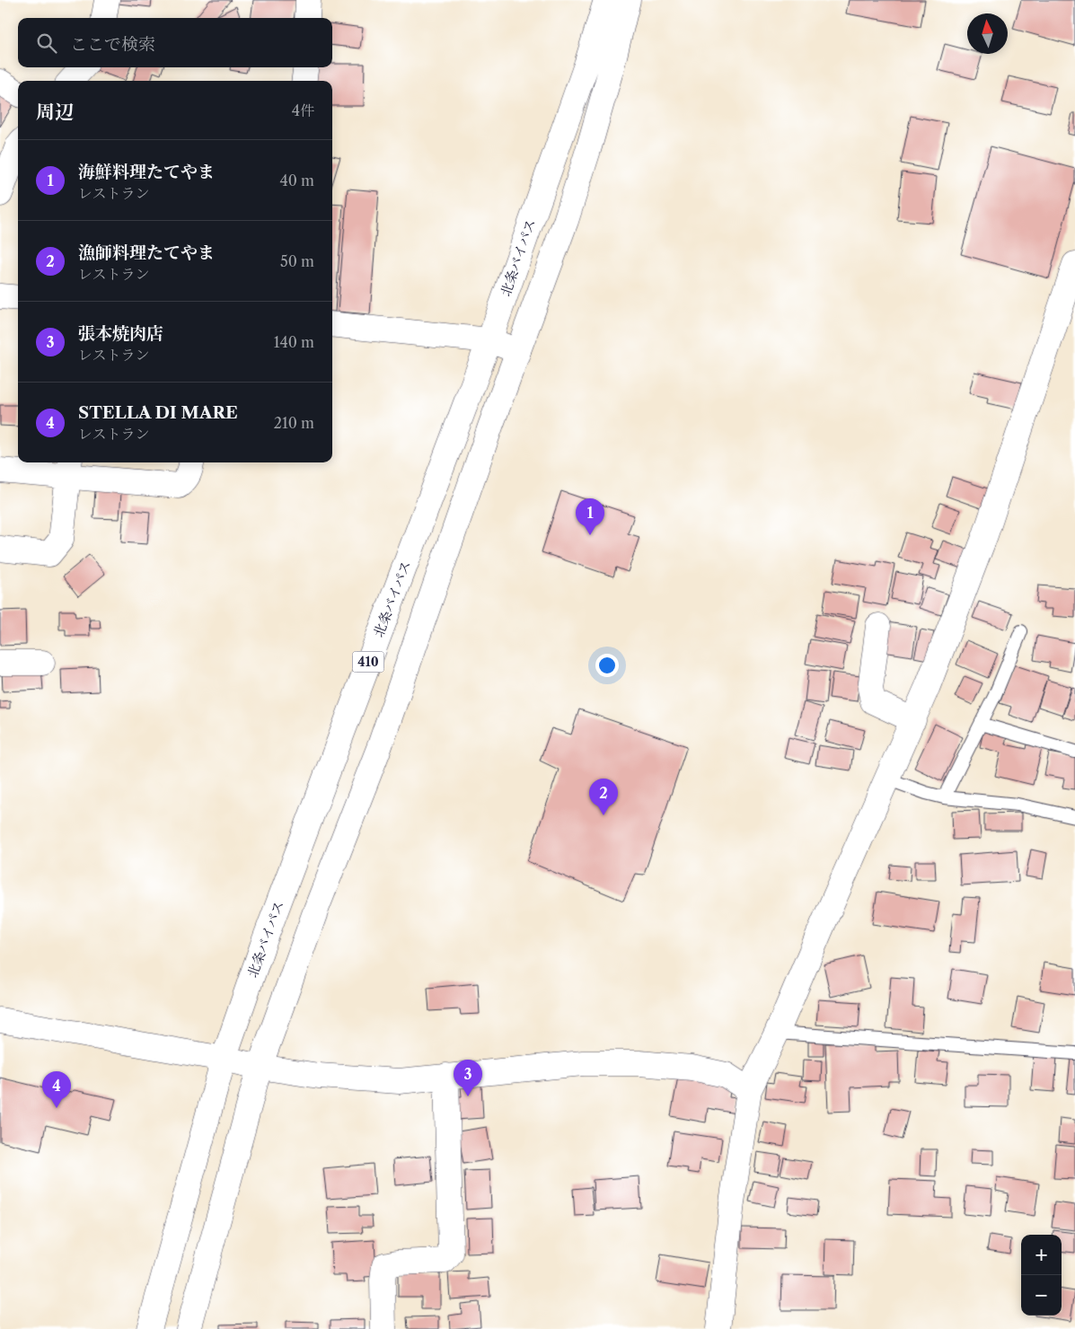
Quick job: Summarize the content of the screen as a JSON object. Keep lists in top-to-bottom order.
{
  "streets": {
    "main road": ["北条バイパス", "410"]
  },
  "north": "top",
  "page": {
    "search": "ここで検索",
    "heading": ["周辺", "4件"],
    "list": [
      {
        "mark": "1",
        "name": "海鮮料理たてやま",
        "note": "レストラン",
        "value": "40 m"
      },
      {
        "mark": "2",
        "name": "漁師料理たてやま",
        "note": "レストラン",
        "value": "50 m"
      },
      {
        "mark": "3",
        "name": "張本焼肉店",
        "note": "レストラン",
        "value": "140 m"
      },
      {
        "mark": "4",
        "name": "STELLA DI MARE",
        "note": "レストラン",
        "value": "210 m"
      }
    ],
    "pins": [
      "1",
      "2",
      "3",
      "4"
    ],
    "map_buttons": ["+", "−"]
  }
}
